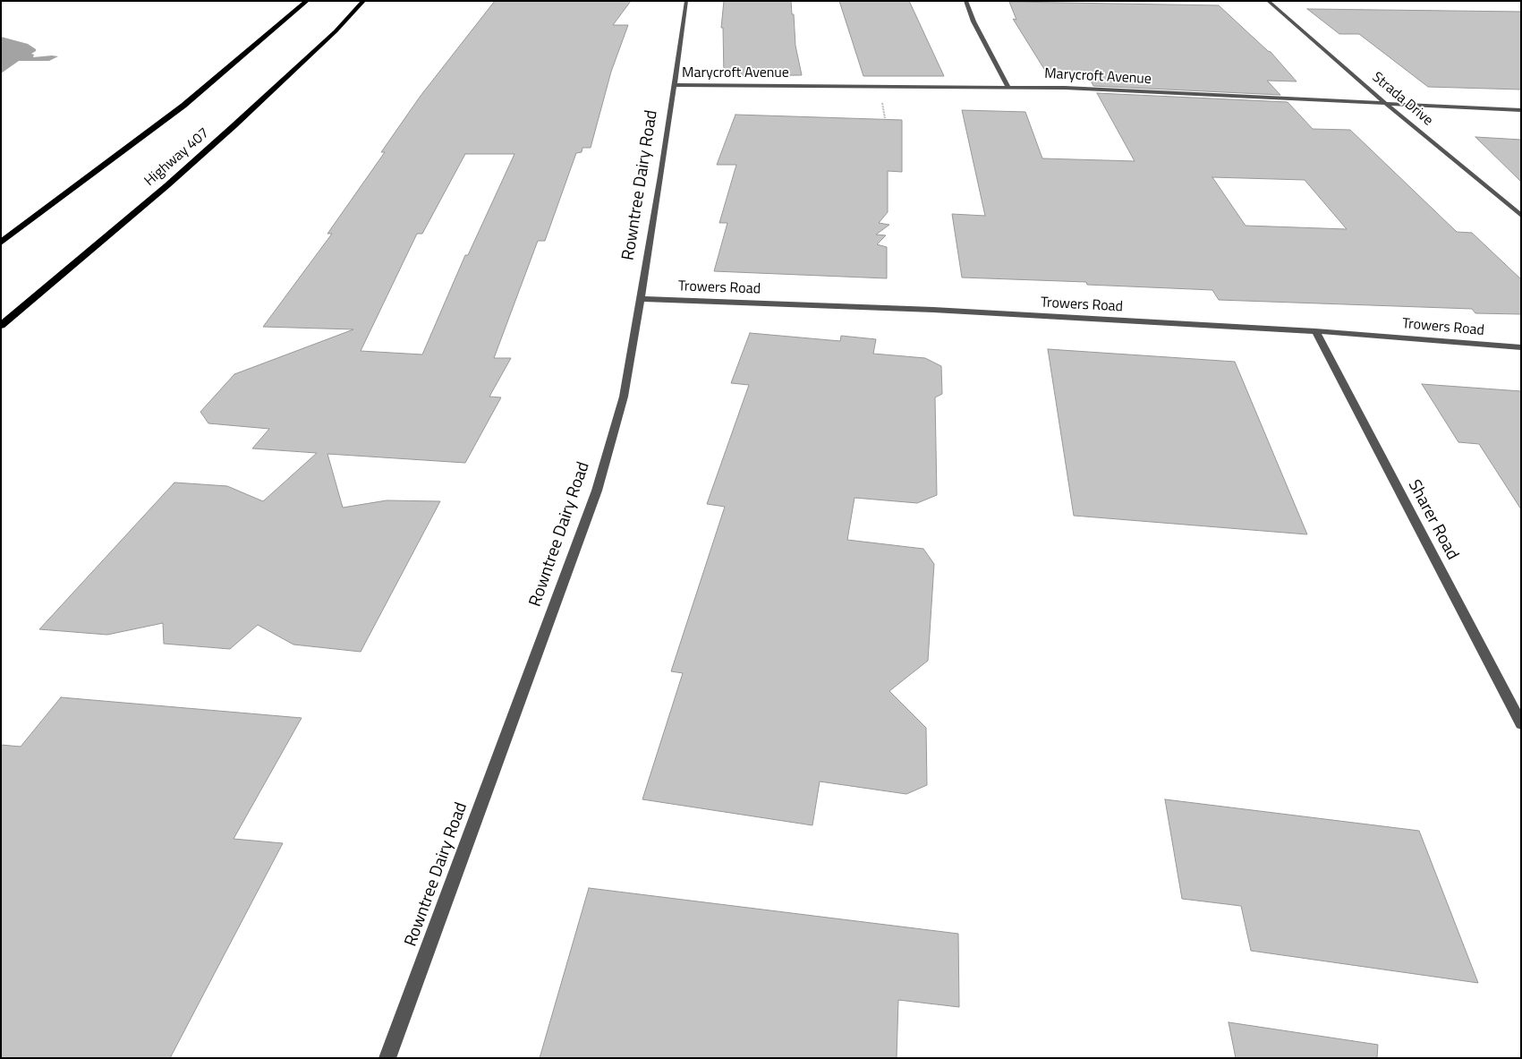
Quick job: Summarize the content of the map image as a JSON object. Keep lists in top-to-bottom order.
{
  "streets": {
    "highway": ["Highway 407"],
    "street": [
      "Marycroft Avenue",
      "Strada Drive",
      "Rowntree Dairy Road",
      "Trowers Road",
      "Sharer Road"
    ]
  },
  "crossings": [
    ["Marycroft Avenue", "Strada Drive"],
    ["Marycroft Avenue", "Rowntree Dairy Road"],
    ["Rowntree Dairy Road", "Trowers Road"],
    ["Trowers Road", "Sharer Road"]
  ]
}
